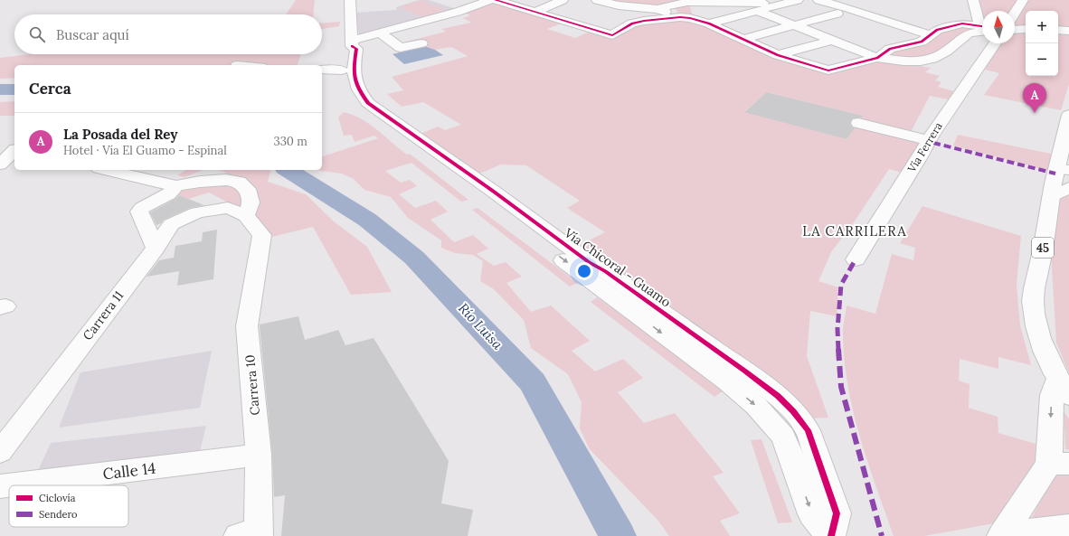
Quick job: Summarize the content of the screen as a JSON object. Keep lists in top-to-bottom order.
{
  "streets": {
    "street": [
      "Vía Ferrera",
      "45",
      "Vía Chicoral - Guamo",
      "Carrera 11",
      "Carrera 10",
      "Calle 14"
    ]
  },
  "crossings": [
    ["Carrera 11", "Carrera 10"],
    ["Carrera 10", "Calle 14"]
  ],
  "districts": ["LA CARRILERA"],
  "water": ["Río Luisa"],
  "legend": ["Ciclovía", "Sendero"],
  "north": "top",
  "page": {
    "map_buttons": ["+", "−"],
    "search": "Buscar aquí",
    "heading": "Cerca",
    "pins": "A",
    "list": [
      {
        "mark": "A",
        "name": "La Posada del Rey",
        "note": "Hotel · Vía El Guamo - Espinal",
        "value": "330 m"
      }
    ]
  }
}
